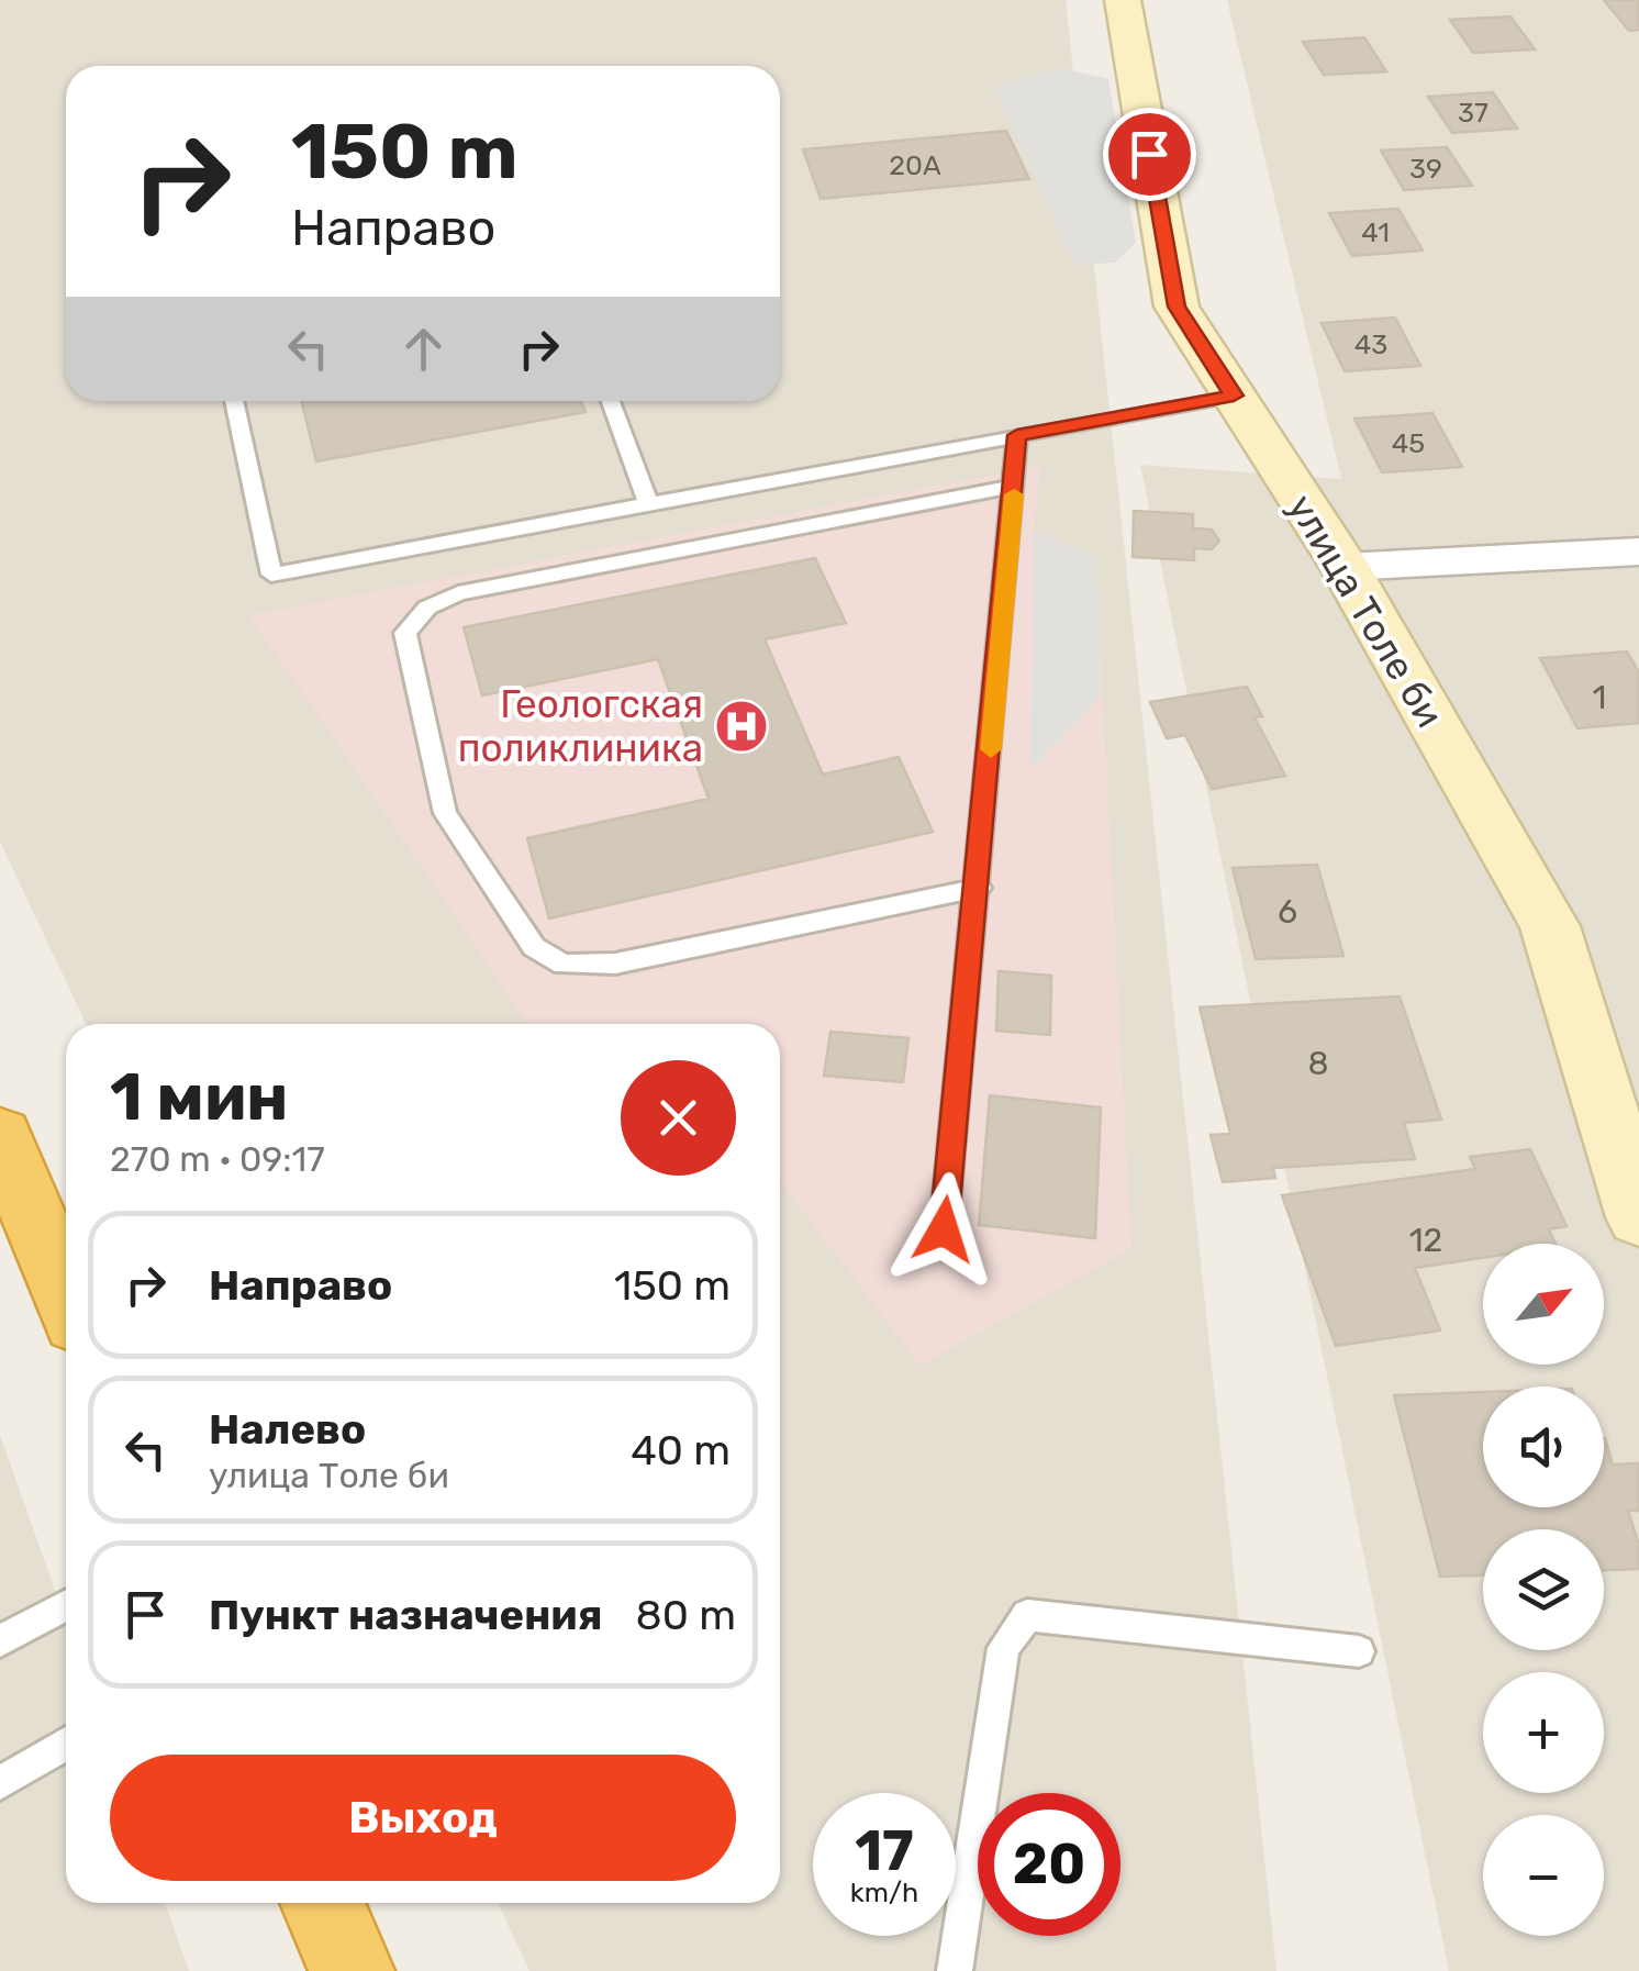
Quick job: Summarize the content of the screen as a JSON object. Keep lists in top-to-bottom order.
{
  "streets": {
    "street": ["улица Толе би"]
  },
  "places": {
    "hospital": ["Геологская поликлиника"]
  },
  "house_numbers": [
    "37",
    "20А",
    "39",
    "41",
    "43",
    "45",
    "1",
    "6",
    "8",
    "12"
  ],
  "north": "top right",
  "page": {
    "turn": ["150 m", "Направо"],
    "heading": ["1 мин", "270 m · 09:17"],
    "list": [
      {
        "name": "Направо",
        "value": "150 m"
      },
      {
        "name": "Налево",
        "note": "улица Толе би",
        "value": "40 m"
      },
      {
        "name": "Пункт назначения",
        "value": "80 m"
      }
    ],
    "map_buttons": ["+", "−"],
    "buttons": "Выход",
    "speed": "17 km/h",
    "limit": "20"
  }
}
